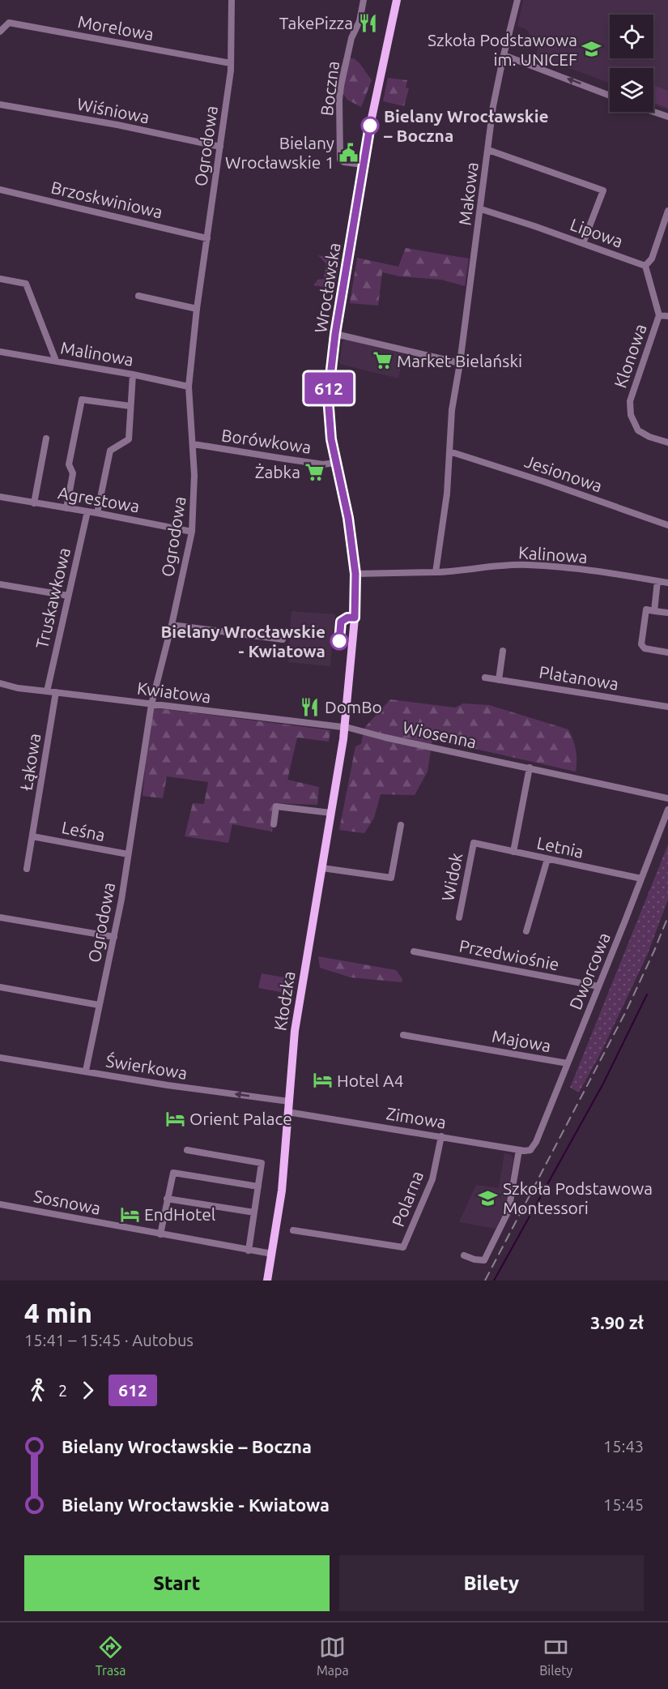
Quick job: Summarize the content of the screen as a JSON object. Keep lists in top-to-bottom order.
{
  "streets": {
    "main road": ["Wrocławska", "Kłodzka"],
    "street": [
      "Morelowa",
      "Boczna",
      "Wiśniowa",
      "Ogrodowa",
      "Makowa",
      "Brzoskwiniowa",
      "Lipowa",
      "Malinowa",
      "Klonowa",
      "Borówkowa",
      "Jesionowa",
      "Agrestowa",
      "Kalinowa",
      "Truskawkowa",
      "Platanowa",
      "Kwiatowa",
      "Wiosenna",
      "Łąkowa",
      "Leśna",
      "Letnia",
      "Widok",
      "Przedwiośnie",
      "Dworcowa",
      "Majowa",
      "Świerkowa",
      "Zimowa",
      "Polarna",
      "Sosnowa"
    ]
  },
  "crossings": [
    ["Morelowa", "Ogrodowa"],
    ["Boczna", "Wrocławska"],
    ["Wiśniowa", "Ogrodowa"],
    ["Ogrodowa", "Brzoskwiniowa"],
    ["Ogrodowa", "Malinowa"],
    ["Ogrodowa", "Borówkowa"],
    ["Ogrodowa", "Agrestowa"],
    ["Ogrodowa", "Kwiatowa"],
    ["Ogrodowa", "Leśna"],
    ["Ogrodowa", "Świerkowa"],
    ["Makowa", "Lipowa"],
    ["Makowa", "Jesionowa"],
    ["Makowa", "Kalinowa"],
    ["Wrocławska", "Borówkowa"],
    ["Wrocławska", "Kwiatowa"],
    ["Wrocławska", "Wiosenna"],
    ["Wrocławska", "Kłodzka"],
    ["Agrestowa", "Truskawkowa"],
    ["Truskawkowa", "Kwiatowa"],
    ["Kwiatowa", "Wiosenna"],
    ["Kwiatowa", "Łąkowa"],
    ["Kwiatowa", "Kłodzka"],
    ["Wiosenna", "Kłodzka"],
    ["Łąkowa", "Leśna"],
    ["Letnia", "Widok"],
    ["Letnia", "Dworcowa"],
    ["Przedwiośnie", "Dworcowa"],
    ["Dworcowa", "Majowa"],
    ["Dworcowa", "Zimowa"],
    ["Kłodzka", "Świerkowa"],
    ["Kłodzka", "Zimowa"],
    ["Kłodzka", "Sosnowa"],
    ["Zimowa", "Polarna"]
  ],
  "one_way": ["Świerkowa"],
  "places": {
    "restaurant": ["TakePizza", "DomBo"],
    "school or university": ["Szkoła Podstawowa im. UNICEF", "Szkoła Podstawowa Montessori"],
    "other": ["Bielany Wrocławskie – Boczna", "Bielany Wrocławskie - Kwiatowa"],
    "public building": ["Bielany Wrocławskie 1"],
    "supermarket": ["Market Bielański", "Żabka"],
    "hotel": ["Hotel A4", "Orient Palace", "EndHotel"]
  },
  "lines": ["bus line 612"],
  "page": {
    "on_map": "612",
    "heading": ["4 min", "15:41 – 15:45 · Autobus", "3.90 zł"],
    "legs": ["2", "612"],
    "list": [
      {
        "name": "Bielany Wrocławskie – Boczna",
        "value": "15:43"
      },
      {
        "name": "Bielany Wrocławskie - Kwiatowa",
        "value": "15:45"
      }
    ],
    "buttons": ["Start", "Bilety"],
    "tabs": ["Trasa", "Mapa", "Bilety"]
  }
}
